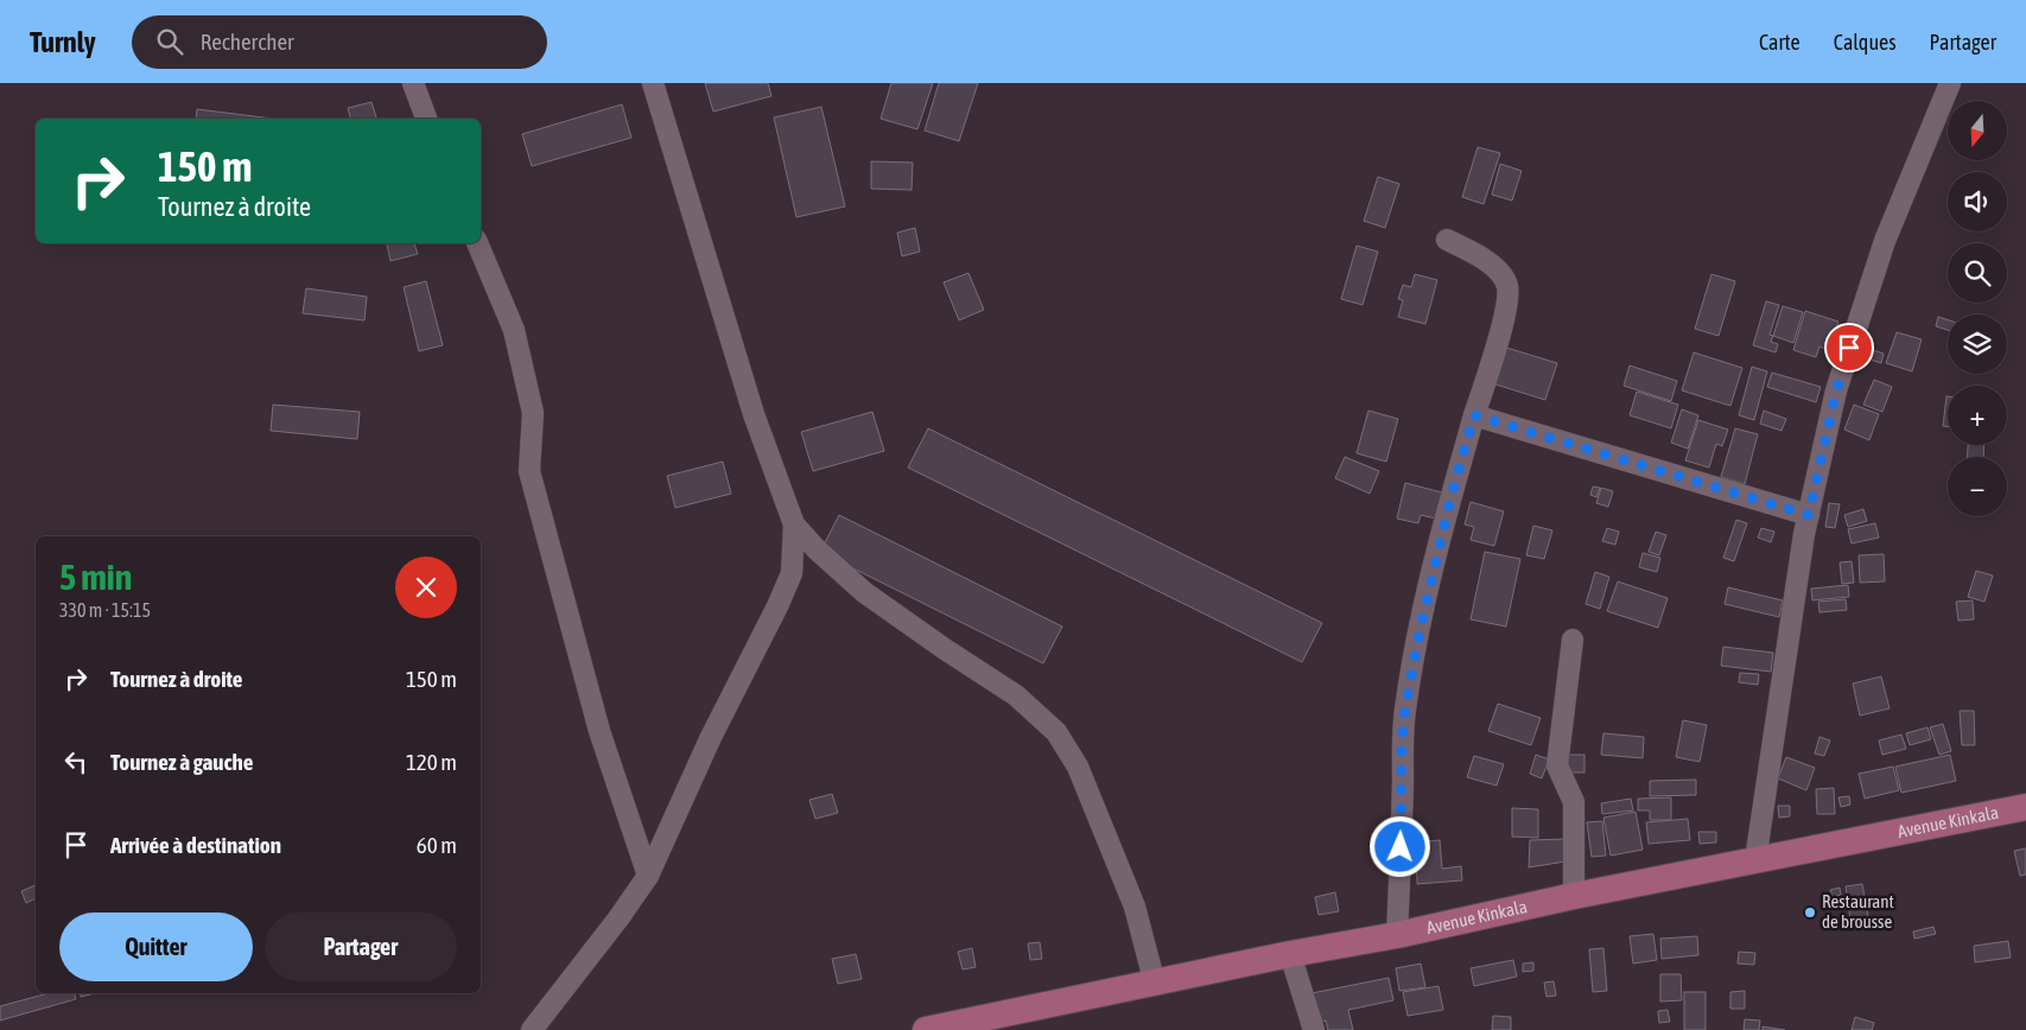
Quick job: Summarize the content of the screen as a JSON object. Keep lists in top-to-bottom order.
{
  "streets": {
    "main road": ["Avenue Kinkala"]
  },
  "places": ["Restaurant de brousse"],
  "north": "bottom",
  "page": {
    "header": "Turnly",
    "search": "Rechercher",
    "nav": ["Carte", "Calques", "Partager"],
    "map_buttons": ["+", "−"],
    "turn": ["150 m", "Tournez à droite"],
    "heading": ["5 min", "330 m · 15:15"],
    "list": [
      {
        "name": "Tournez à droite",
        "value": "150 m"
      },
      {
        "name": "Tournez à gauche",
        "value": "120 m"
      },
      {
        "name": "Arrivée à destination",
        "value": "60 m"
      }
    ],
    "buttons": ["Quitter", "Partager"]
  }
}
